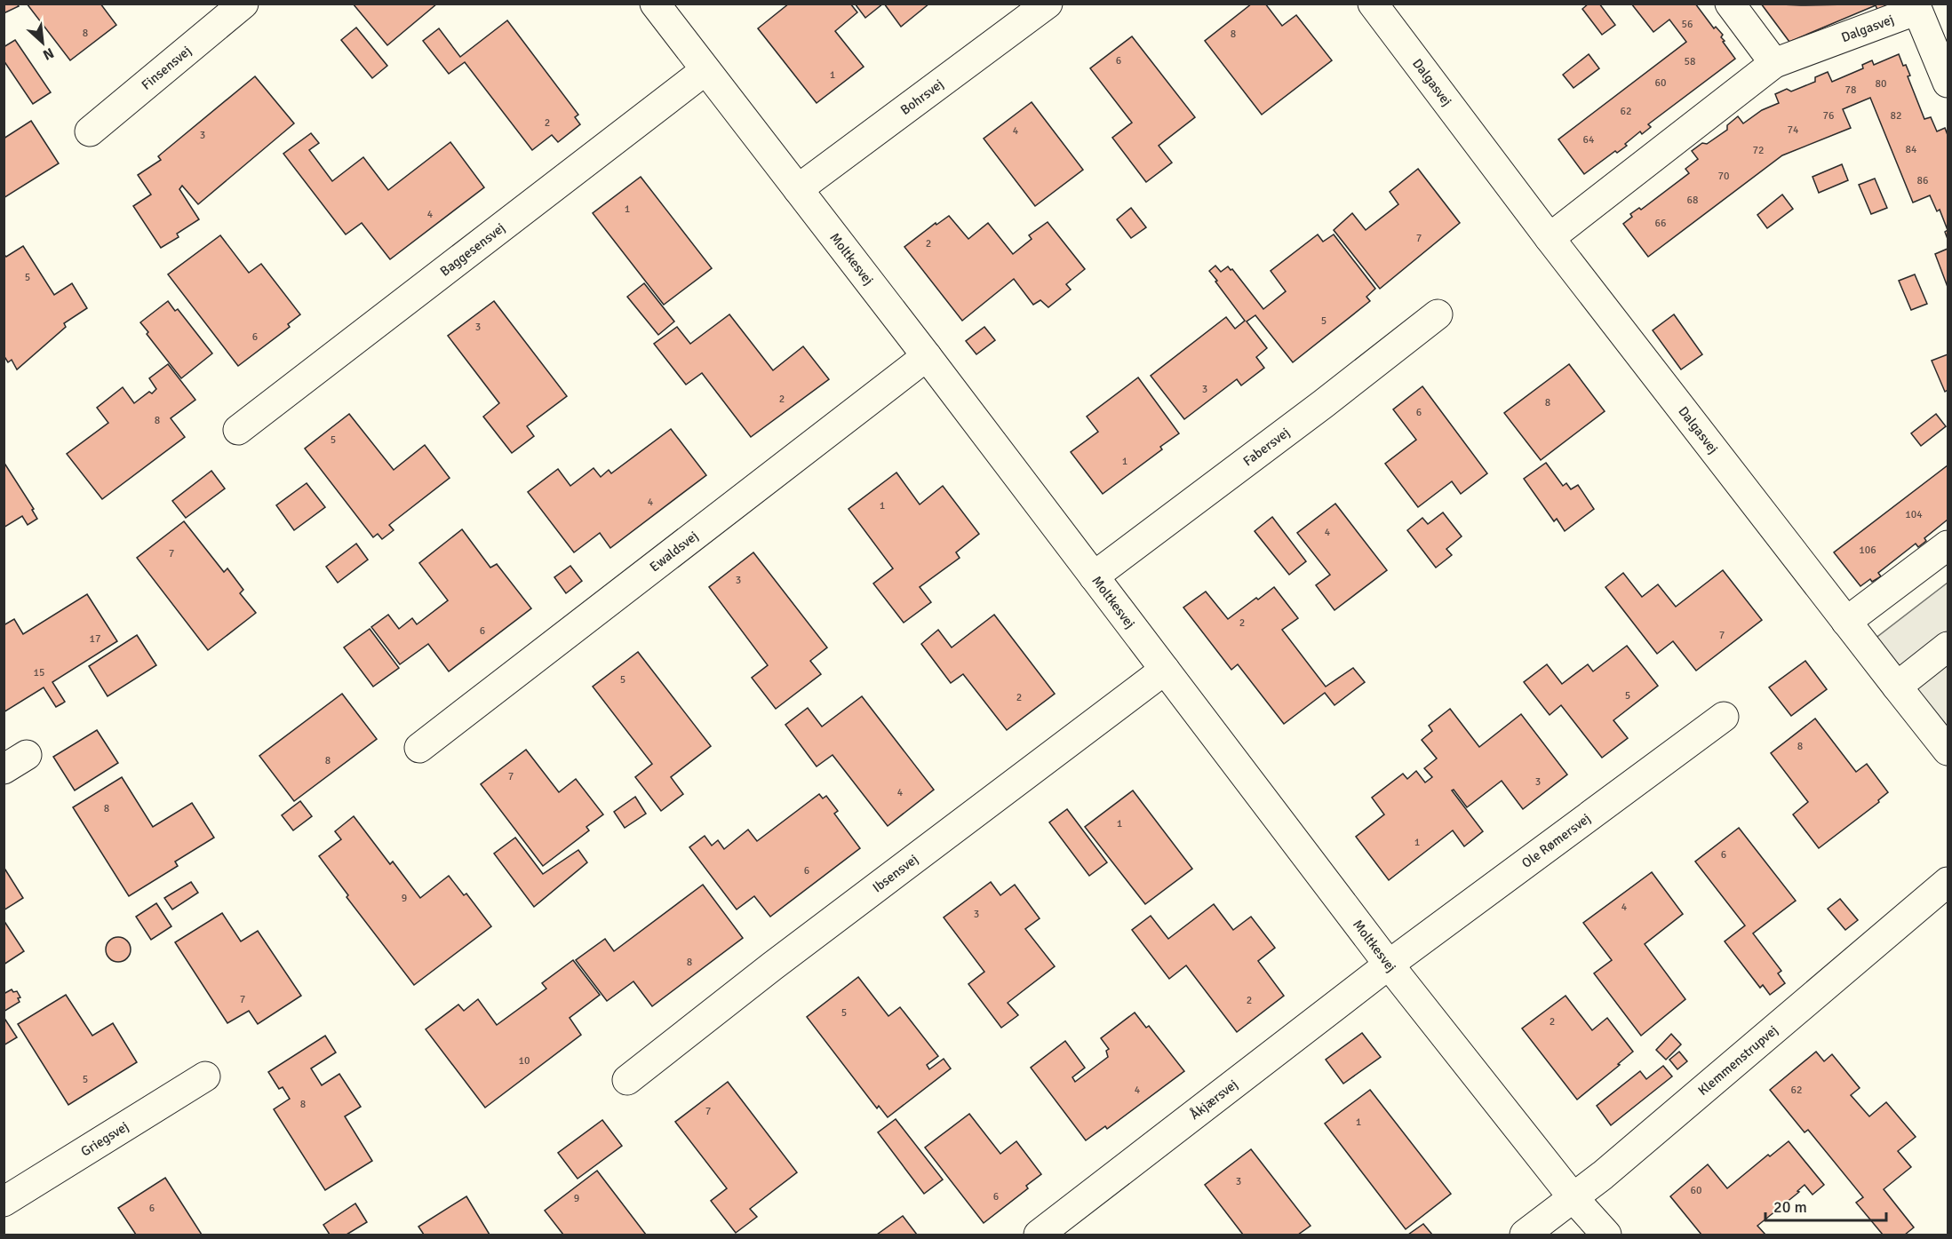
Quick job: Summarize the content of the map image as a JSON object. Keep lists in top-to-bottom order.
{
  "streets": {
    "street": [
      "Dalgasvej",
      "Finsensvej",
      "Bohrsvej",
      "Baggesensvej",
      "Moltkesvej",
      "Fabersvej",
      "Ewaldsvej",
      "Ole Rømersvej",
      "Ibsensvej",
      "Klemmenstrupvej",
      "Åkjærsvej",
      "Griegsvej"
    ]
  },
  "crossings": [
    ["Bohrsvej", "Moltkesvej"],
    ["Baggesensvej", "Moltkesvej"],
    ["Moltkesvej", "Fabersvej"],
    ["Moltkesvej", "Ewaldsvej"],
    ["Moltkesvej", "Ole Rømersvej"],
    ["Moltkesvej", "Ibsensvej"],
    ["Moltkesvej", "Klemmenstrupvej"],
    ["Moltkesvej", "Åkjærsvej"],
    ["Ole Rømersvej", "Åkjærsvej"]
  ],
  "house_numbers": [
    "56",
    "8",
    "8",
    "6",
    "58",
    "1",
    "60",
    "80",
    "78",
    "62",
    "76",
    "82",
    "2",
    "74",
    "4",
    "3",
    "64",
    "84",
    "72",
    "70",
    "86",
    "68",
    "1",
    "4",
    "66",
    "7",
    "2",
    "5",
    "5",
    "3",
    "6",
    "3",
    "2",
    "8",
    "6",
    "8",
    "5",
    "1",
    "4",
    "1",
    "104",
    "4",
    "106",
    "7",
    "3",
    "2",
    "6",
    "7",
    "17",
    "15",
    "5",
    "5",
    "2",
    "8",
    "8",
    "7",
    "3",
    "4",
    "8",
    "1",
    "1",
    "6",
    "6",
    "9",
    "4",
    "3",
    "8",
    "7",
    "2",
    "5",
    "2",
    "10",
    "5",
    "4",
    "62",
    "8",
    "7",
    "1",
    "3",
    "60",
    "6",
    "9",
    "6"
  ],
  "scale_bar": "20 m",
  "north": "bottom right"
}
